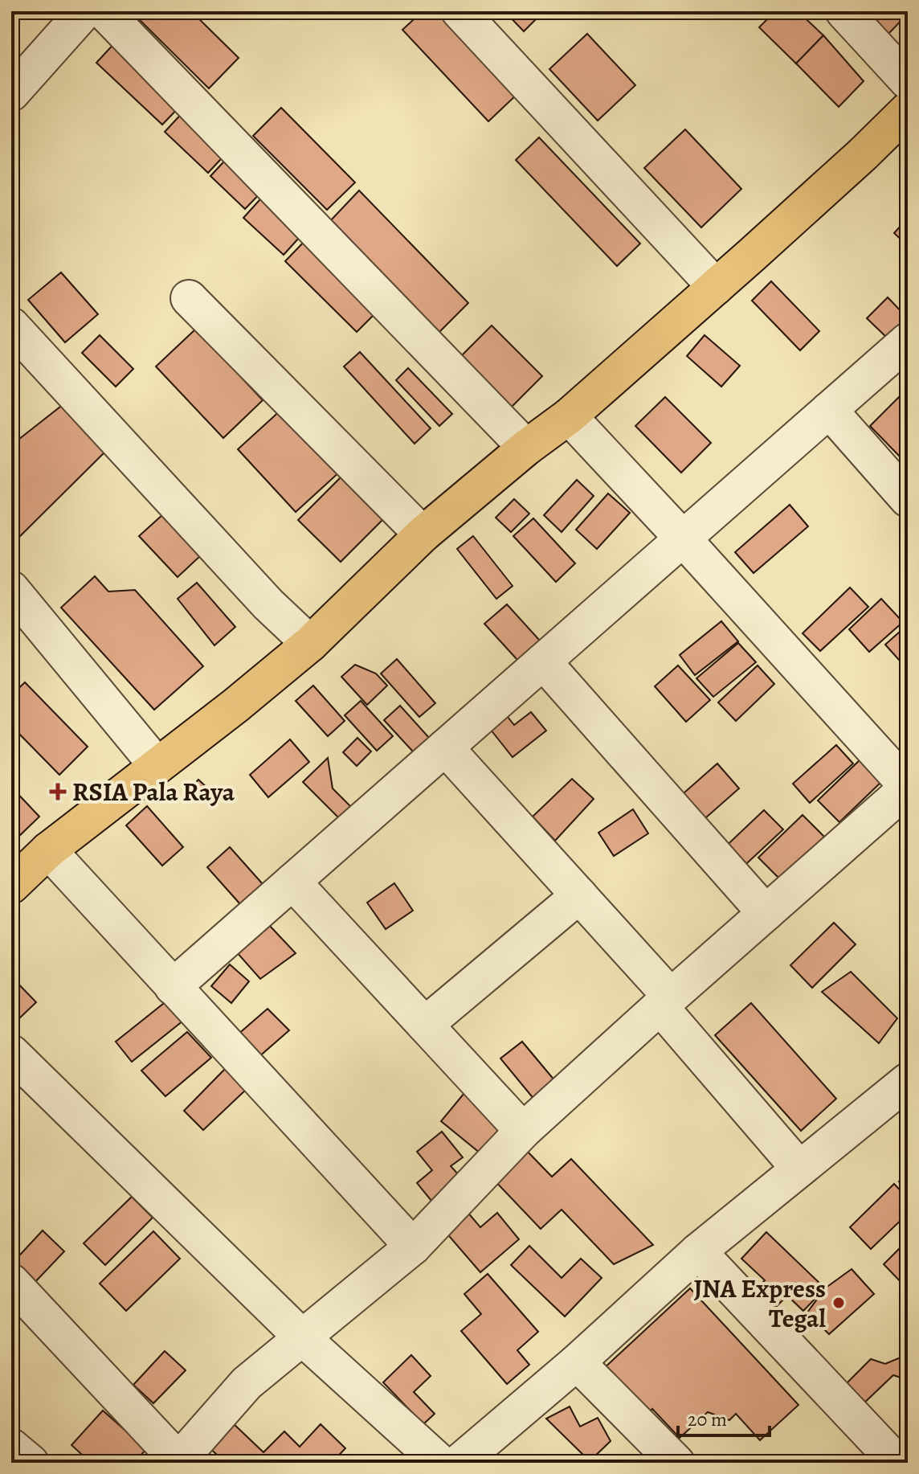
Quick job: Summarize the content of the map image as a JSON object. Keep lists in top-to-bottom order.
{
  "places": {
    "health": ["RSIA Pala Raya"],
    "other": ["JNA Express Tegal"]
  },
  "scale_bar": "20 m"
}
